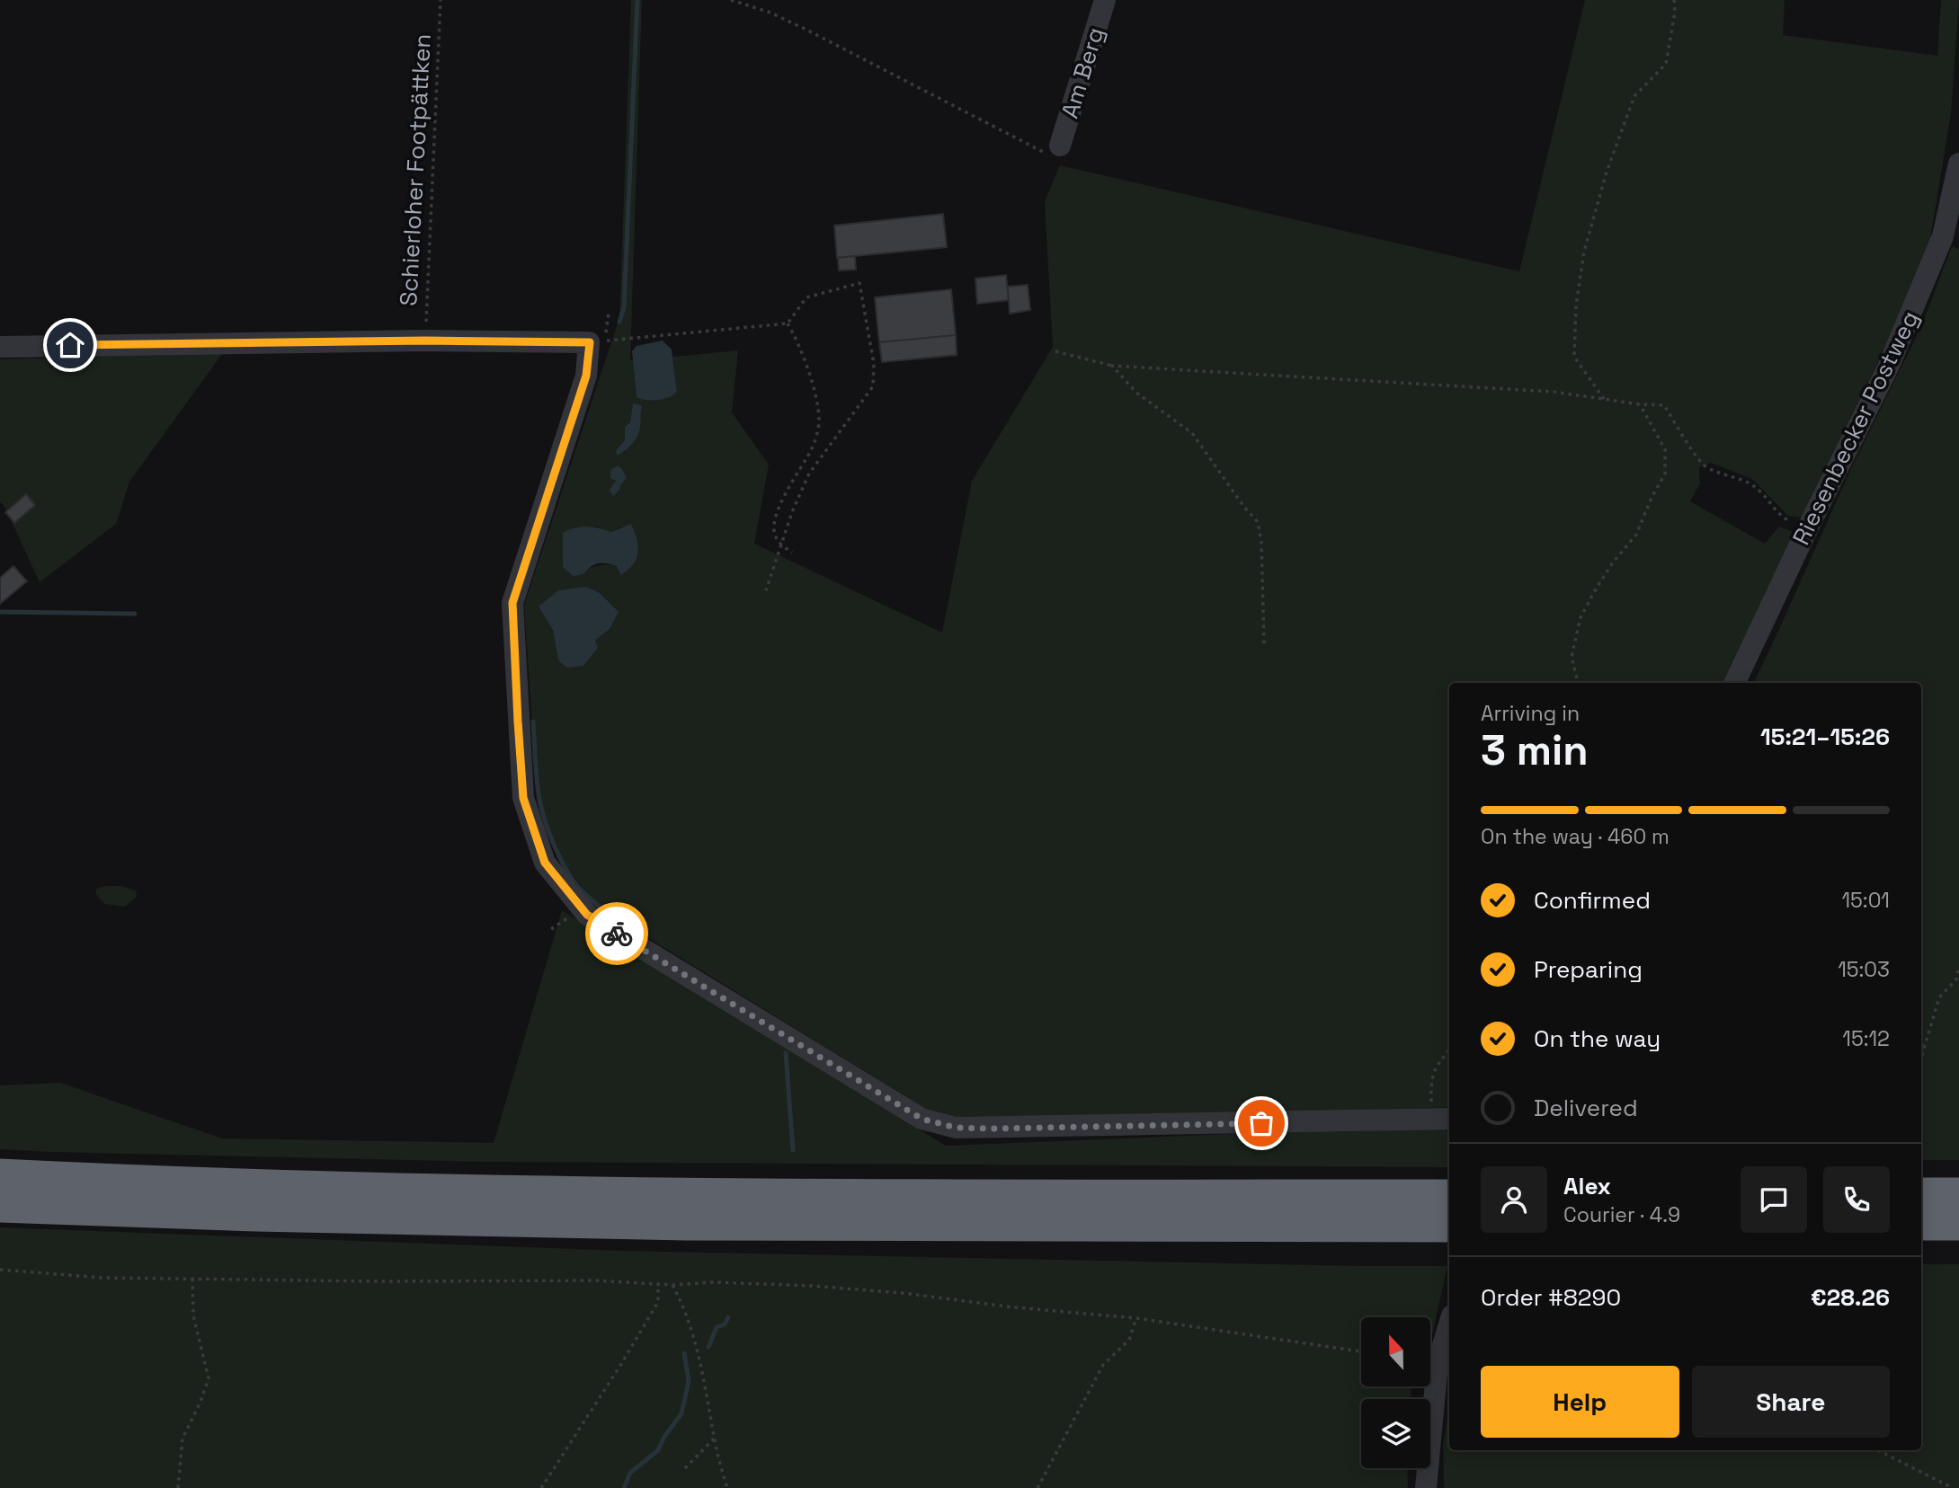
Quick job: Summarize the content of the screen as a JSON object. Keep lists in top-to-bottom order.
{
  "streets": {
    "street": ["Am Berg", "Riesenbecker Postweg"],
    "path": ["Schierloher Footpättken"]
  },
  "north": "top",
  "page": {
    "heading": ["3 min", "Arriving in", "15:21–15:26"],
    "panel": [
      "Alex",
      "Courier · 4.9",
      "Order #8290",
      "€28.26"
    ],
    "bar": "On the way · 460 m",
    "list": [
      ["Confirmed", "15:01"],
      ["Preparing", "15:03"],
      ["On the way", "15:12"],
      "Delivered"
    ],
    "buttons": ["Help", "Share"]
  }
}
